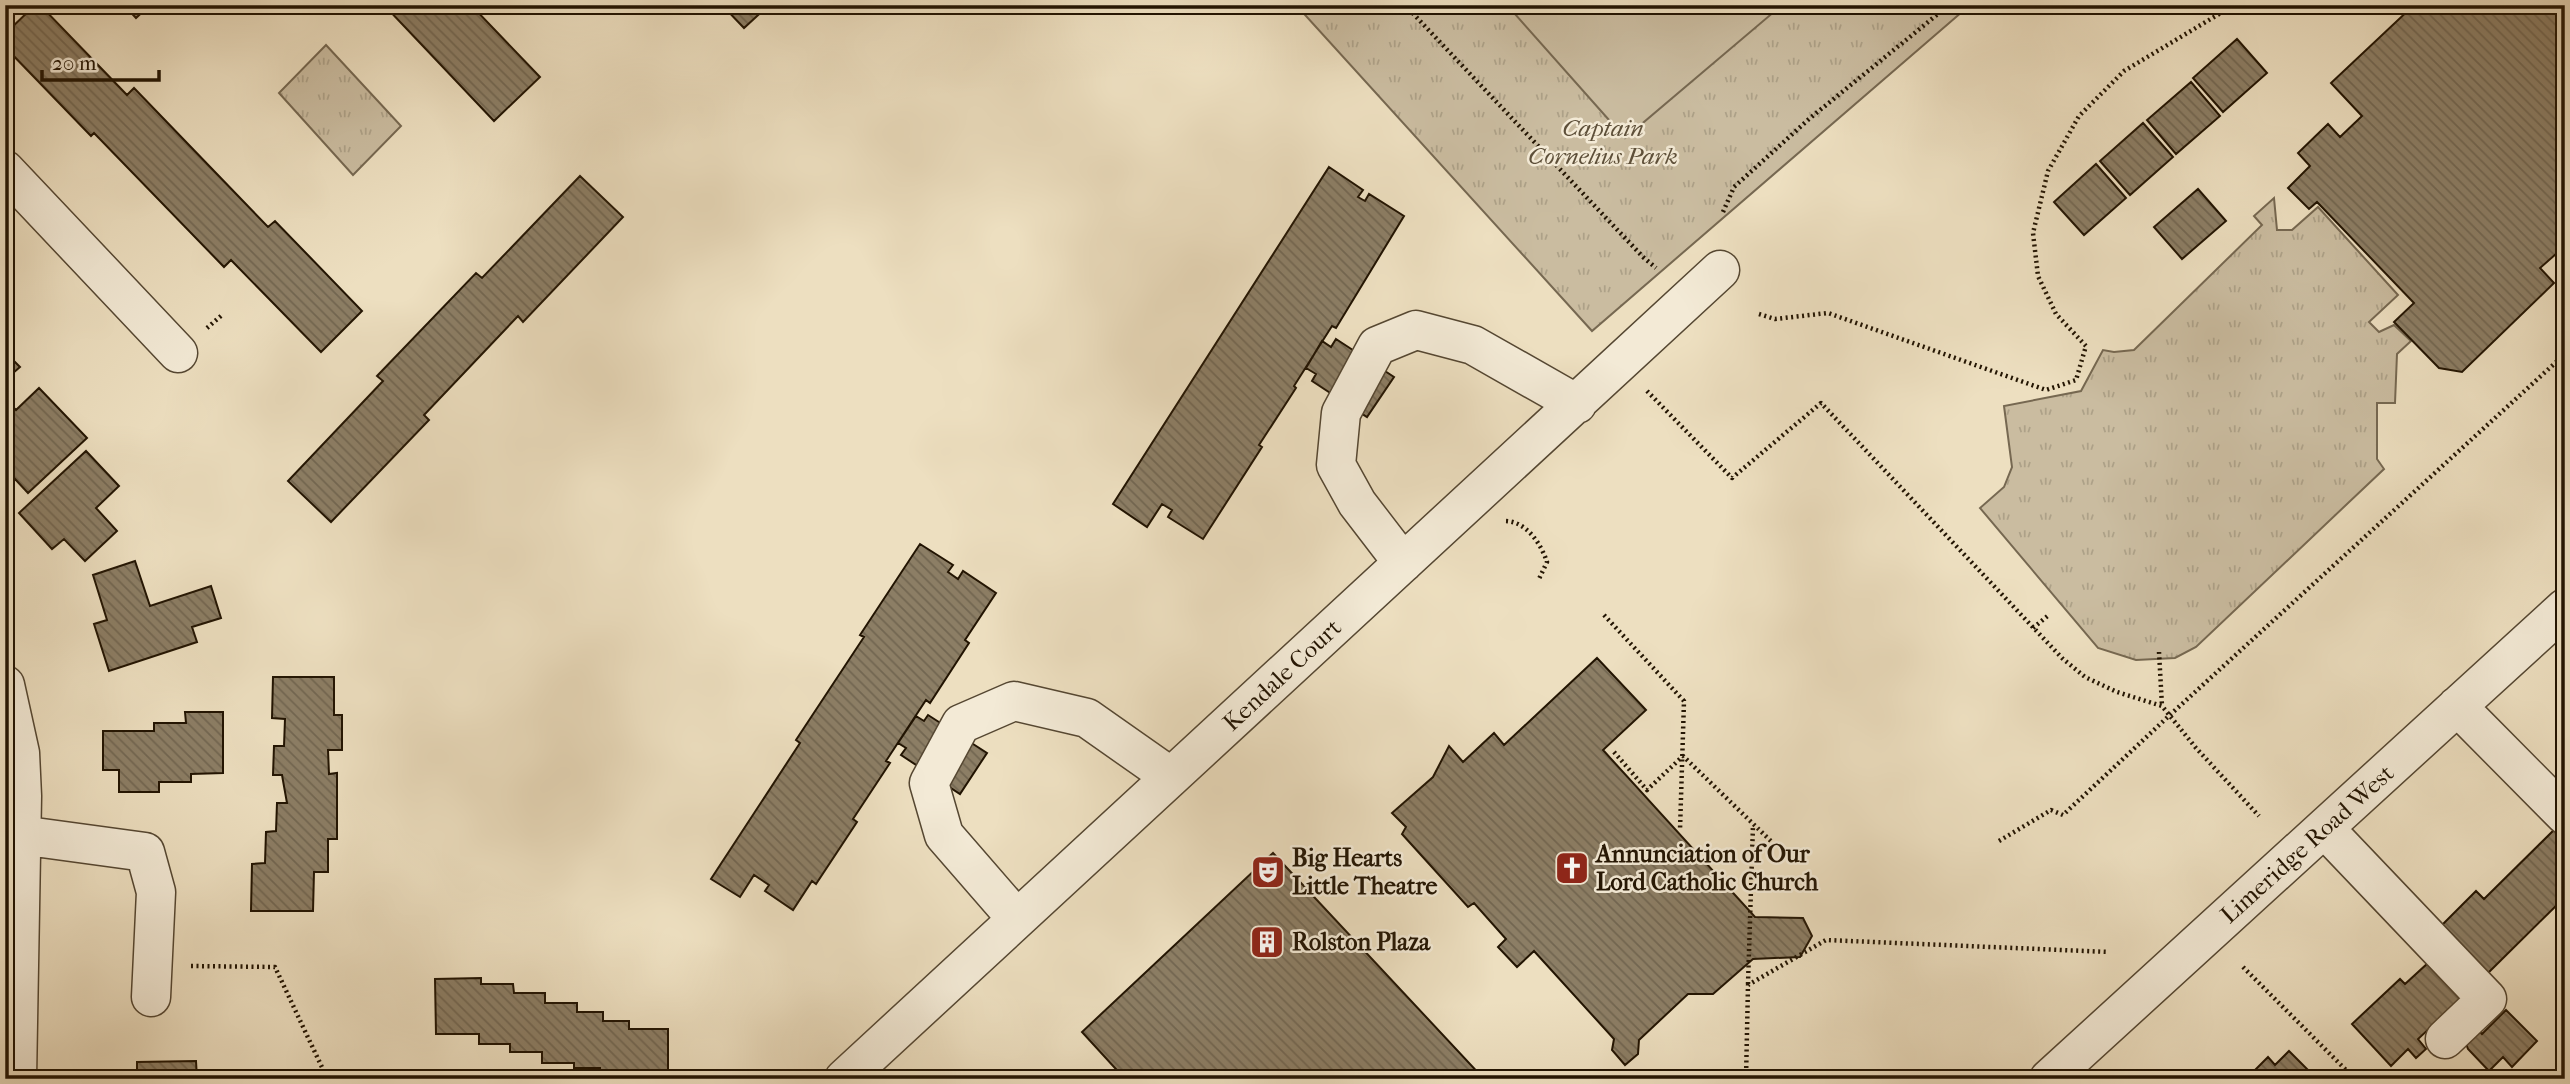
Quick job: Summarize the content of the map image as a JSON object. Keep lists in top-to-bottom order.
{
  "streets": {
    "street": ["Kendale Court", "Limeridge Road West"]
  },
  "parks": ["Captain Cornelius Park"],
  "places": {
    "church": ["Annunciation of Our Lord Catholic Church"],
    "theatre": ["Big Hearts Little Theatre"],
    "building": ["Rolston Plaza"]
  },
  "scale_bar": "20 m"
}
